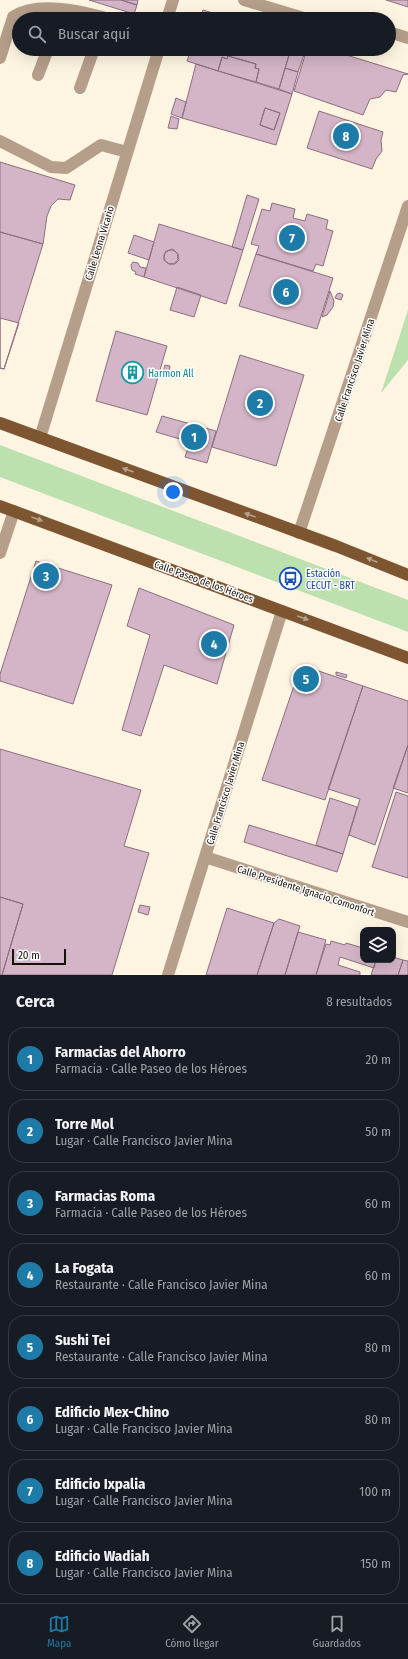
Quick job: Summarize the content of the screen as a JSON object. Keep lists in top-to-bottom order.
{
  "streets": {
    "main road": ["Calle Paseo de los Héroes"],
    "street": ["Calle Leona Vicario", "Calle Francisco Javier Mina", "Calle Presidente Ignacio Comonfort"]
  },
  "crossings": [
    ["Calle Francisco Javier Mina", "Calle Paseo de los Héroes"],
    ["Calle Francisco Javier Mina", "Calle Presidente Ignacio Comonfort"]
  ],
  "places": {
    "building": ["Harmon All"],
    "bus stop": ["Estación CECUT - BRT"]
  },
  "scale_bar": "20 m",
  "page": {
    "search": "Buscar aquí",
    "pins": [
      "8",
      "7",
      "6",
      "2",
      "1",
      "3",
      "4",
      "5"
    ],
    "scale": "20 m",
    "heading": ["Cerca", "8 resultados"],
    "list": [
      {
        "mark": "1",
        "name": "Farmacias del Ahorro",
        "note": "Farmacia · Calle Paseo de los Héroes",
        "value": "20 m"
      },
      {
        "mark": "2",
        "name": "Torre Mol",
        "note": "Lugar · Calle Francisco Javier Mina",
        "value": "50 m"
      },
      {
        "mark": "3",
        "name": "Farmacias Roma",
        "note": "Farmacia · Calle Paseo de los Héroes",
        "value": "60 m"
      },
      {
        "mark": "4",
        "name": "La Fogata",
        "note": "Restaurante · Calle Francisco Javier Mina",
        "value": "60 m"
      },
      {
        "mark": "5",
        "name": "Sushi Tei",
        "note": "Restaurante · Calle Francisco Javier Mina",
        "value": "80 m"
      },
      {
        "mark": "6",
        "name": "Edificio Mex-Chino",
        "note": "Lugar · Calle Francisco Javier Mina",
        "value": "80 m"
      },
      {
        "mark": "7",
        "name": "Edificio Ixpalia",
        "note": "Lugar · Calle Francisco Javier Mina",
        "value": "100 m"
      },
      {
        "mark": "8",
        "name": "Edificio Wadiah",
        "note": "Lugar · Calle Francisco Javier Mina",
        "value": "150 m"
      }
    ],
    "nav": ["Mapa", "Cómo llegar", "Guardados"]
  }
}
